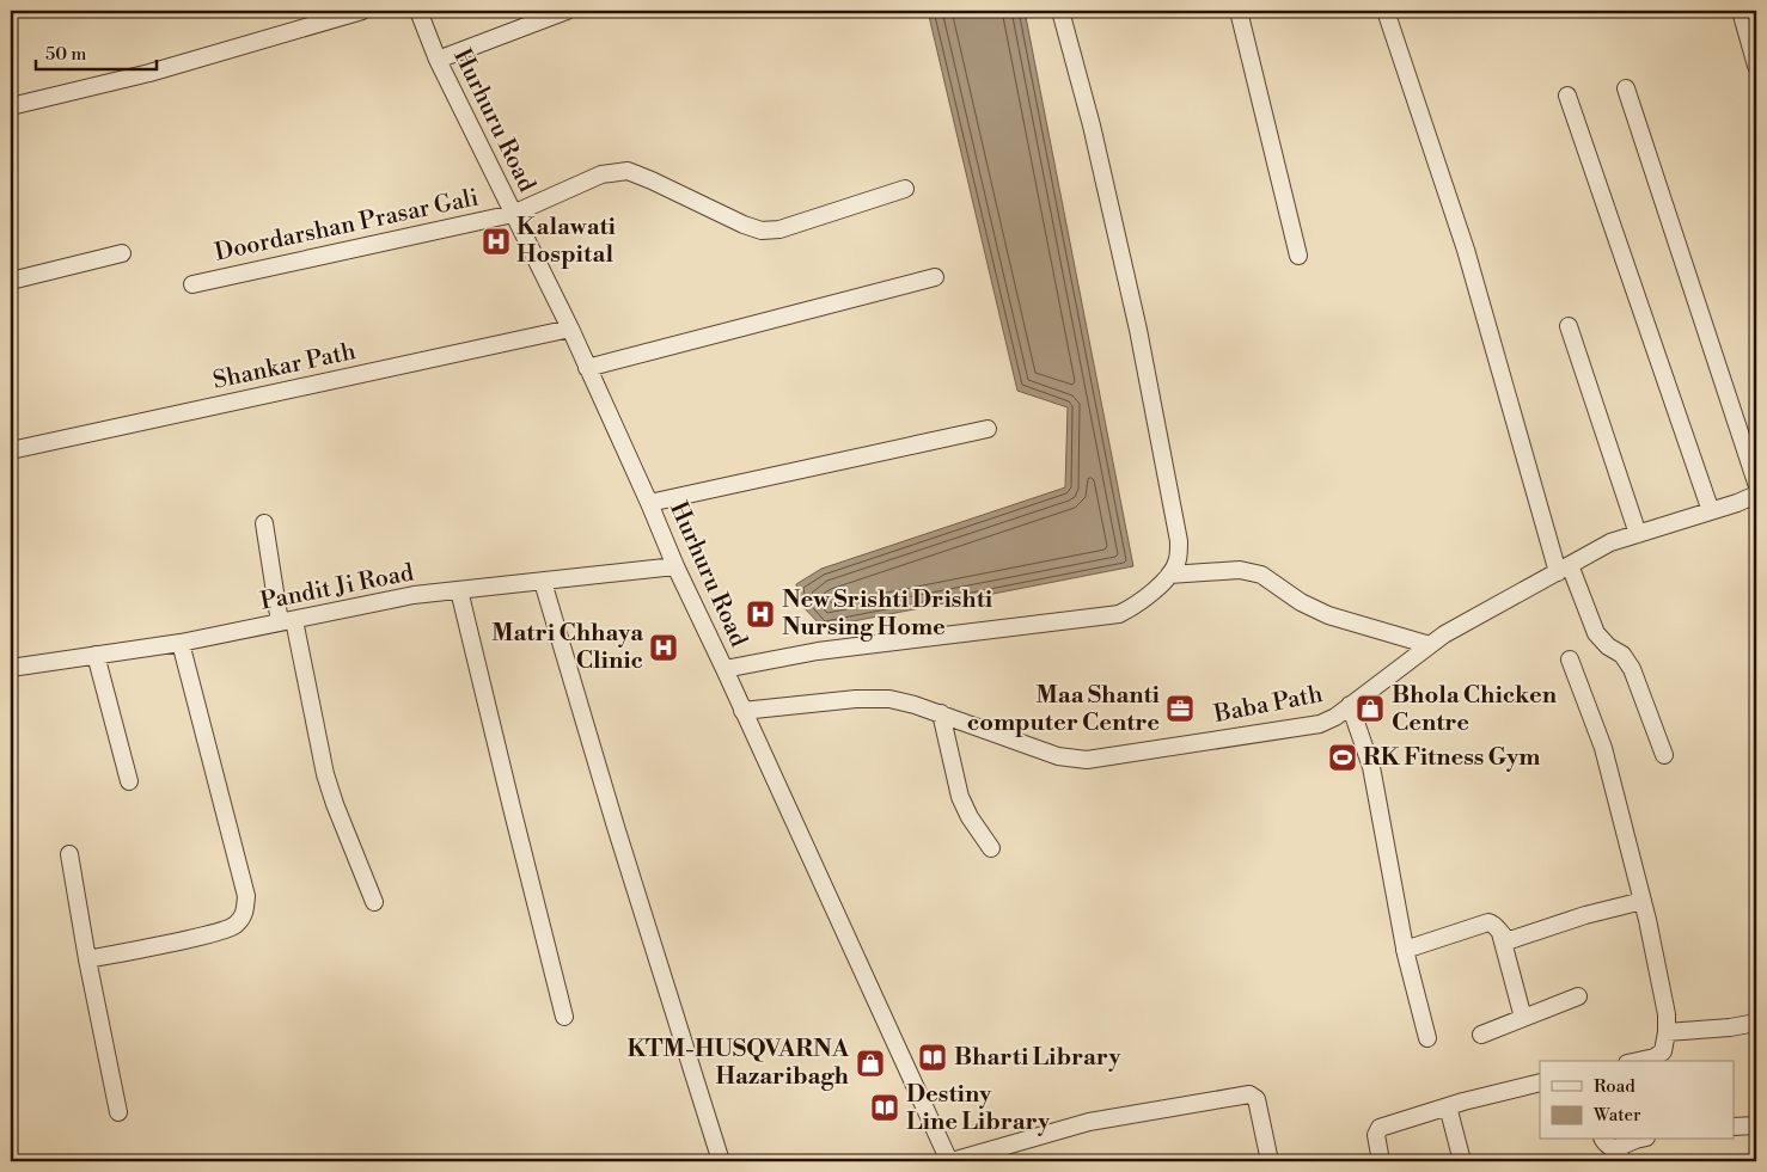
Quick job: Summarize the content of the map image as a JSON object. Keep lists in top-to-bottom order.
{
  "streets": {
    "street": [
      "Hurhuru Road",
      "Doordarshan Prasar Gali",
      "Shankar Path",
      "Pandit Ji Road",
      "Baba Path"
    ]
  },
  "crossings": [
    ["Hurhuru Road", "Doordarshan Prasar Gali"],
    ["Hurhuru Road", "Shankar Path"],
    ["Hurhuru Road", "Pandit Ji Road"],
    ["Hurhuru Road", "Baba Path"]
  ],
  "places": {
    "hospital": ["Kalawati Hospital", "New Srishti Drishti Nursing Home", "Matri Chhaya Clinic"],
    "office": ["Maa Shanti computer Centre"],
    "shop": ["Bhola Chicken Centre", "KTM-HUSQVARNA Hazaribagh"],
    "sports": ["RK Fitness Gym"],
    "library": ["Bharti Library", "Destiny Line Library"]
  },
  "legend": ["Road", "Water"],
  "scale_bar": "50 m"
}
